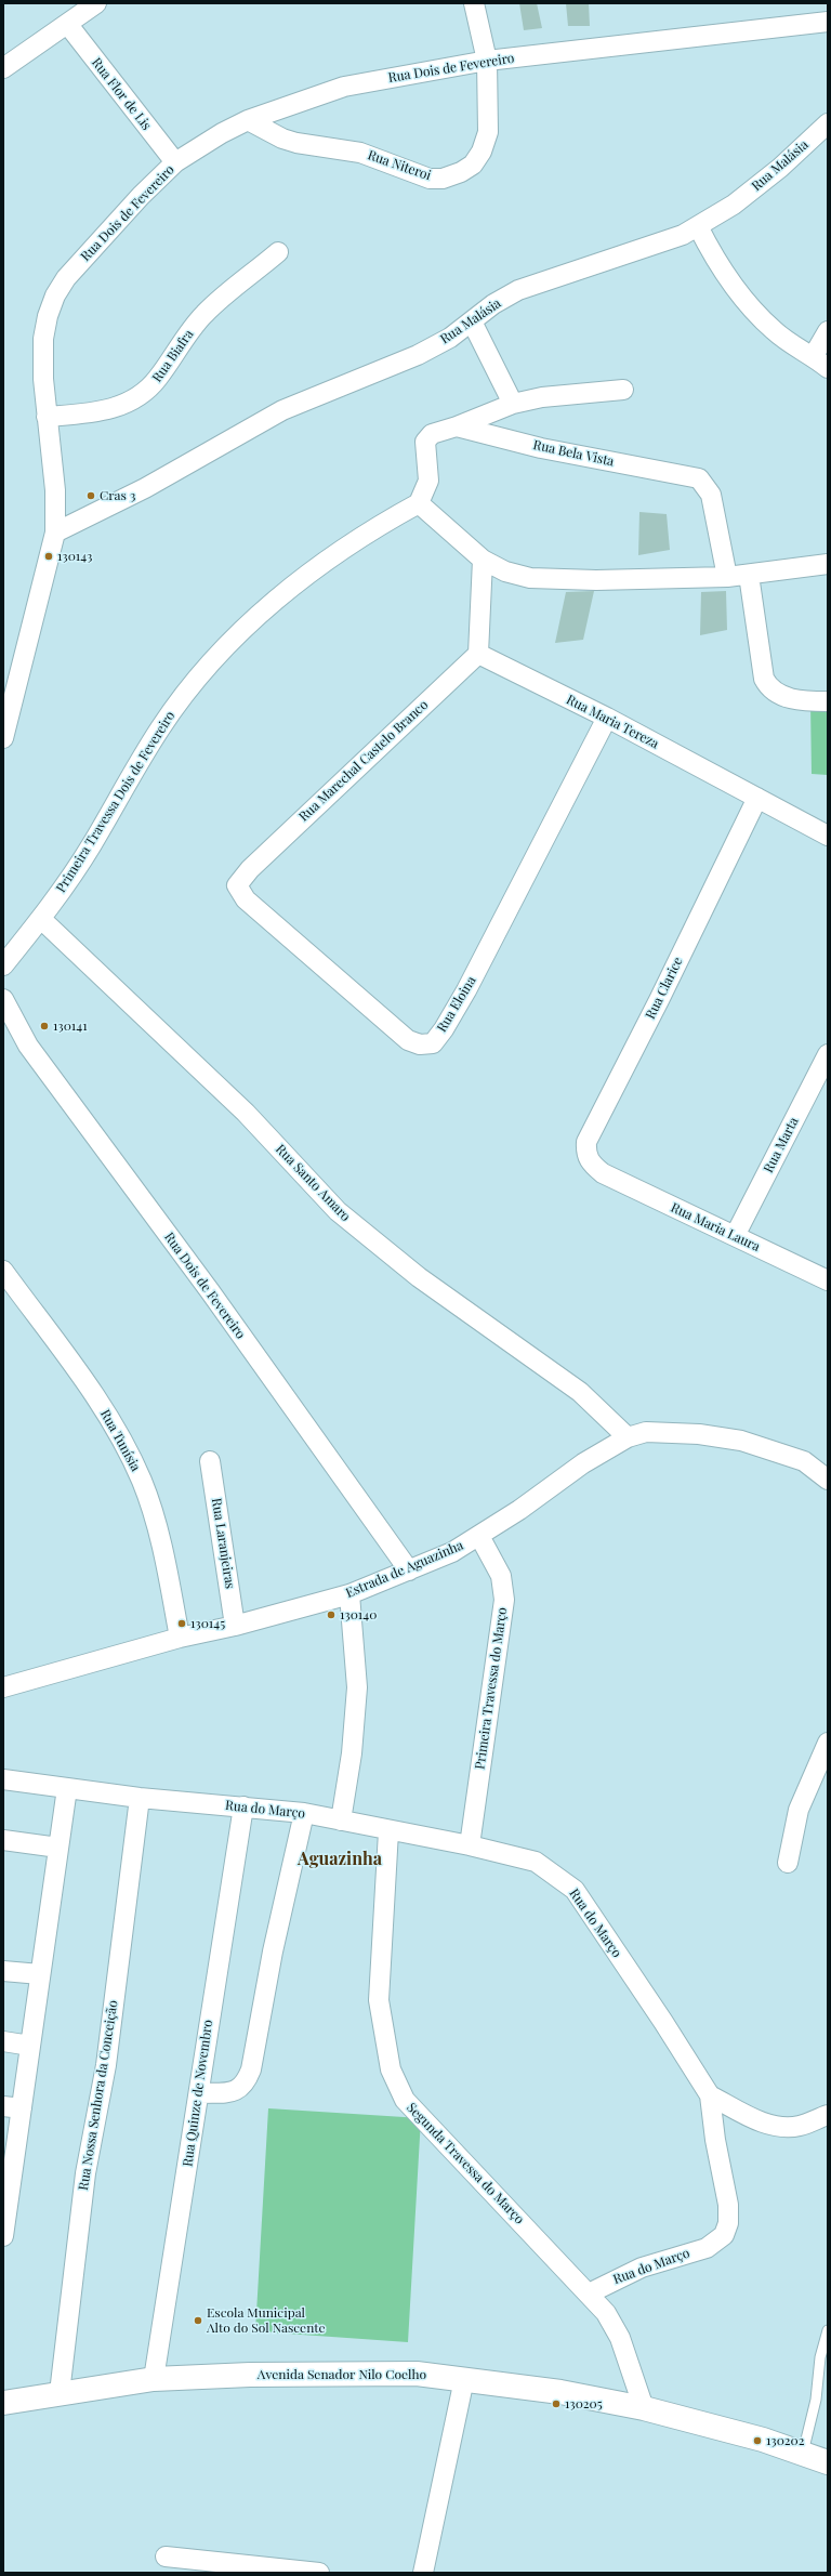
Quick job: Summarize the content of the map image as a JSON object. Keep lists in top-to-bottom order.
{
  "streets": {
    "main road": ["Avenida Senador Nilo Coelho"],
    "street": [
      "Rua Dois de Fevereiro",
      "Rua Flor de Lis",
      "Rua Niteroi",
      "Rua Malásia",
      "Rua Biafra",
      "Rua Bela Vista",
      "Rua Maria Tereza",
      "Rua Marechal Castelo Branco",
      "Primeira Travessa Dois de Fevereiro",
      "Rua Clarice",
      "Rua Eloina",
      "Rua Marta",
      "Rua Santo Amaro",
      "Rua Maria Laura",
      "Rua Tunísia",
      "Rua Laranjeiras",
      "Estrada de Aguazinha",
      "Primeira Travessa do Março",
      "Rua do Março",
      "Rua Quinze de Novembro",
      "Rua Nossa Senhora da Conceição",
      "Segunda Travessa do Março"
    ]
  },
  "crossings": [
    ["Rua Dois de Fevereiro", "Rua Flor de Lis"],
    ["Rua Dois de Fevereiro", "Rua Niteroi"],
    ["Rua Dois de Fevereiro", "Rua Malásia"],
    ["Rua Dois de Fevereiro", "Rua Biafra"],
    ["Rua Dois de Fevereiro", "Estrada de Aguazinha"],
    ["Rua Maria Tereza", "Rua Marechal Castelo Branco"],
    ["Rua Maria Tereza", "Rua Clarice"],
    ["Rua Maria Tereza", "Rua Eloina"],
    ["Rua Marechal Castelo Branco", "Rua Eloina"],
    ["Primeira Travessa Dois de Fevereiro", "Rua Santo Amaro"],
    ["Rua Clarice", "Rua Maria Laura"],
    ["Rua Marta", "Rua Maria Laura"],
    ["Rua Santo Amaro", "Estrada de Aguazinha"],
    ["Rua Tunísia", "Estrada de Aguazinha"],
    ["Rua Laranjeiras", "Estrada de Aguazinha"],
    ["Estrada de Aguazinha", "Primeira Travessa do Março"],
    ["Primeira Travessa do Março", "Rua do Março"],
    ["Rua do Março", "Rua Quinze de Novembro"],
    ["Rua do Março", "Rua Nossa Senhora da Conceição"],
    ["Rua do Março", "Segunda Travessa do Março"],
    ["Rua Quinze de Novembro", "Avenida Senador Nilo Coelho"],
    ["Rua Nossa Senhora da Conceição", "Avenida Senador Nilo Coelho"],
    ["Segunda Travessa do Março", "Avenida Senador Nilo Coelho"]
  ],
  "districts": ["Aguazinha"],
  "places": [
    "Cras 3",
    "130143",
    "130141",
    "130140",
    "130145",
    "Escola Municipal Alto do Sol Nascente",
    "130205",
    "130202"
  ]
}
